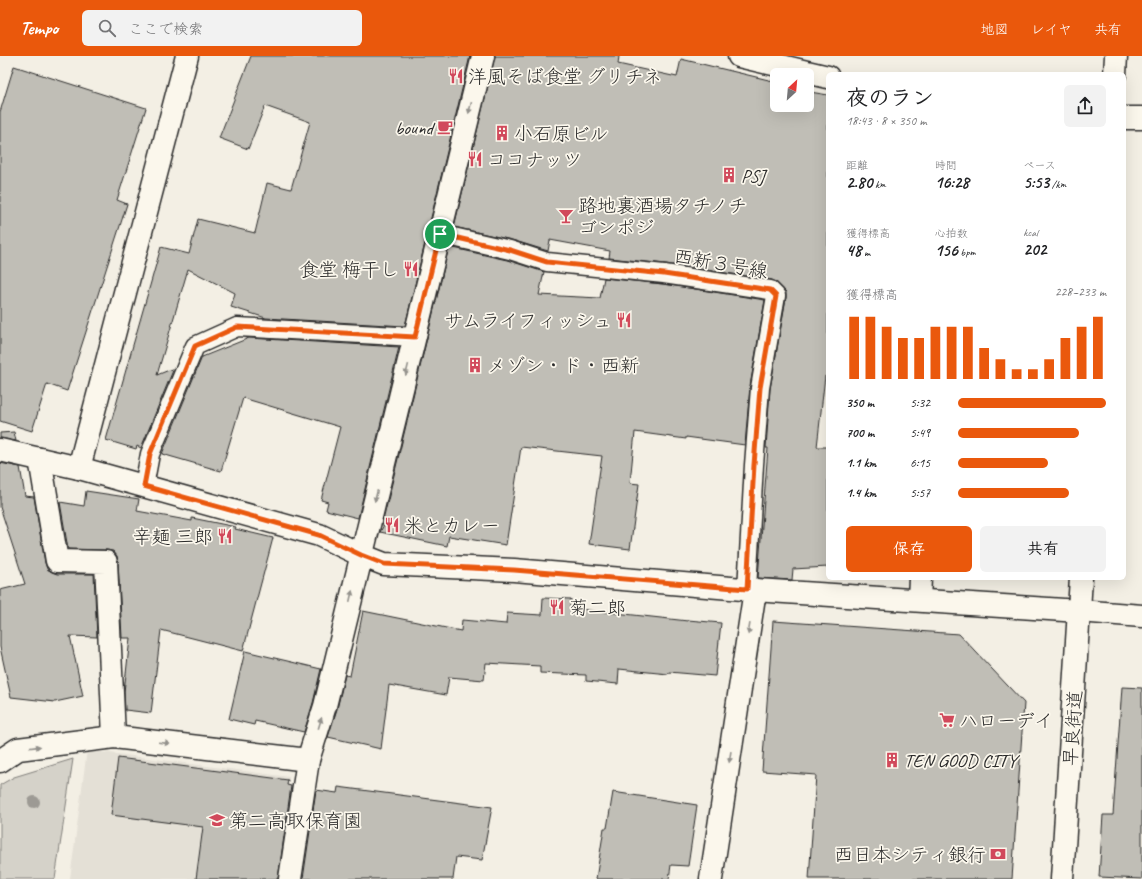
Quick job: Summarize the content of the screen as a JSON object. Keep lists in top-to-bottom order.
{
  "streets": {
    "street": ["早良街道"],
    "lane": ["西新３号線"]
  },
  "places": {
    "restaurant": [
      "洋風そば食堂 グリチネ",
      "ココナッツ",
      "食堂 梅干し",
      "サムライフィッシュ",
      "米とカレー",
      "辛麺 三郎",
      "菊二郎"
    ],
    "cafe": ["bound"],
    "building": [
      "小石原ビル",
      "PSJ",
      "メゾン・ド・西新",
      "TEN GOOD CITY"
    ],
    "bar": ["路地裏酒場タチノチ ゴンポジ"],
    "supermarket": ["ハローデイ"],
    "school or university": ["第二高取保育園"],
    "bank": ["西日本シティ銀行"]
  },
  "north": "top right",
  "page": {
    "header": "Tempo",
    "search": "ここで検索",
    "nav": ["地図", "レイヤ", "共有"],
    "heading": ["夜のラン", "18:43 · 8 × 350 m"],
    "stats": [
      ["距離", "2.80 km"],
      ["時間", "16:28"],
      ["ペース", "5:53 /km"],
      ["獲得標高", "48 m"],
      ["心拍数", "156 bpm"],
      ["kcal", "202"]
    ],
    "chart": ["獲得標高", "228–233 m"],
    "list": [
      {
        "name": "350 m",
        "note": "5:32"
      },
      {
        "name": "700 m",
        "note": "5:49"
      },
      {
        "name": "1.1 km",
        "note": "6:15"
      },
      {
        "name": "1.4 km",
        "note": "5:57"
      }
    ],
    "buttons": ["保存", "共有"]
  }
}
